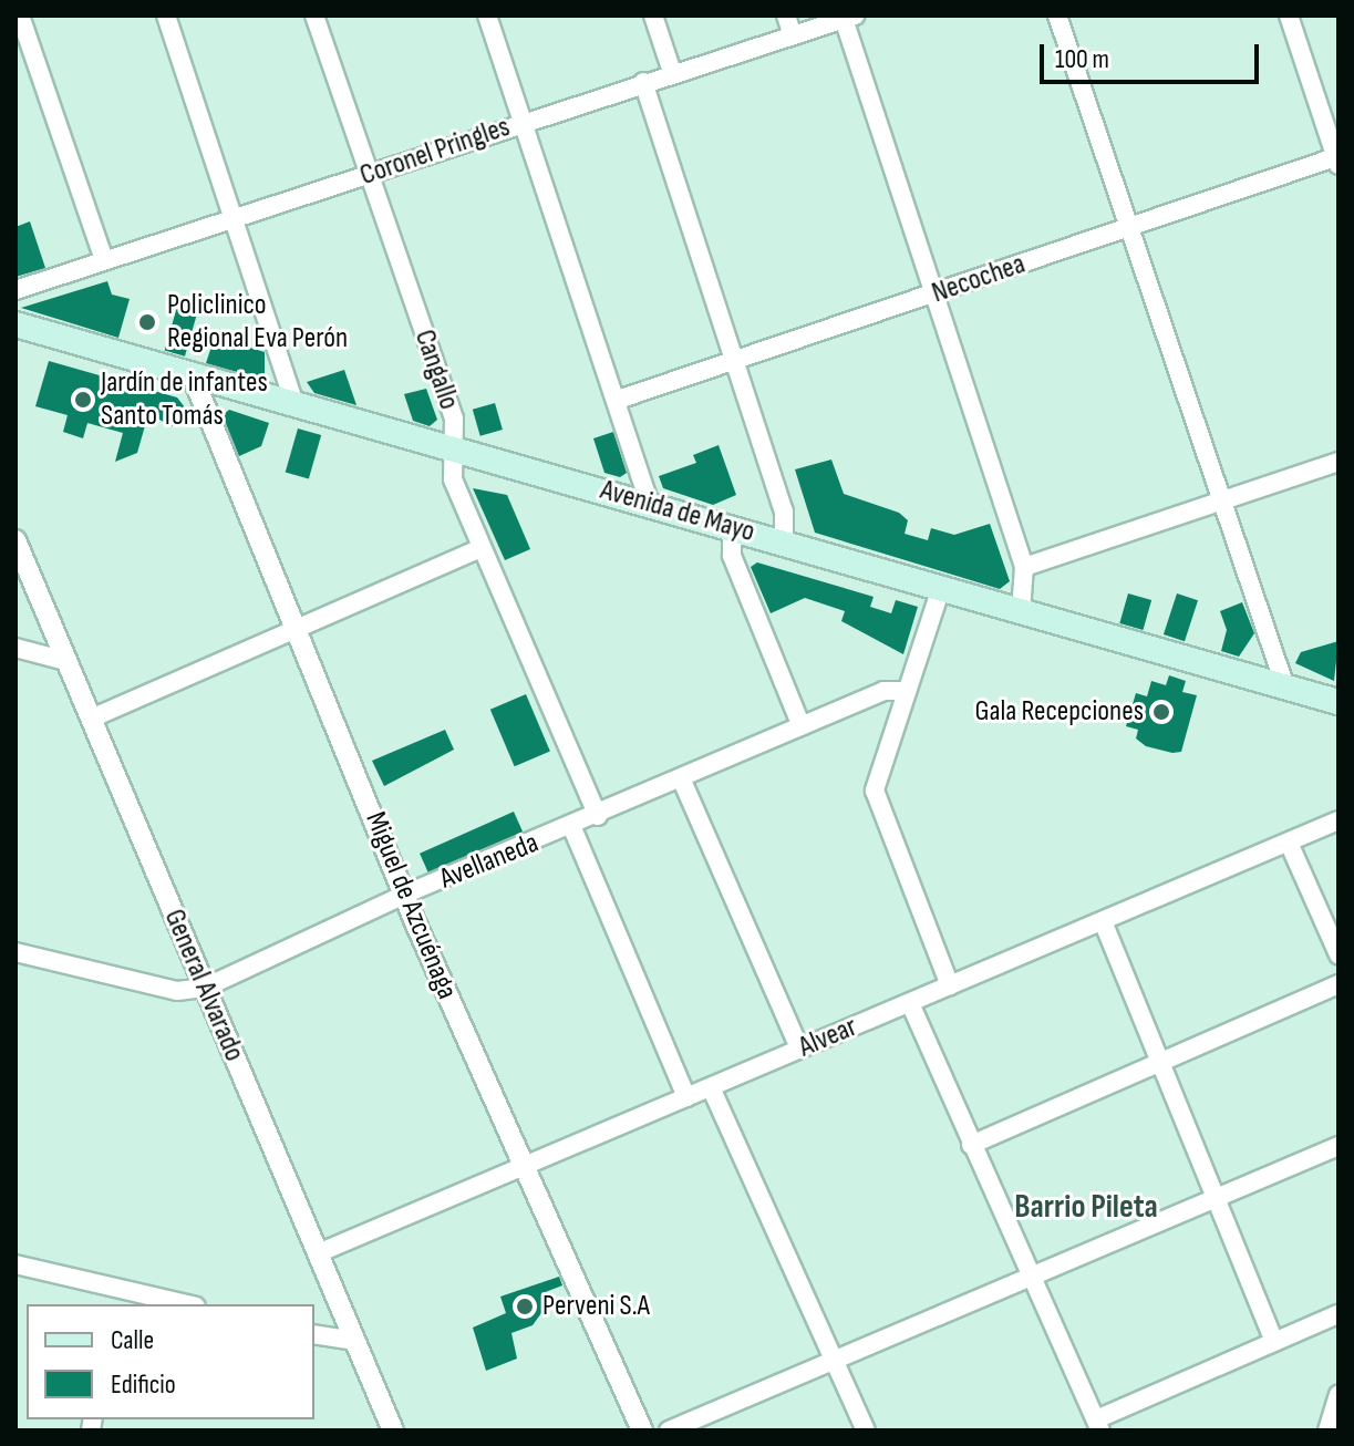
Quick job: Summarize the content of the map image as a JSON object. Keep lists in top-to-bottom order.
{
  "streets": {
    "main road": ["Avenida de Mayo"],
    "street": [
      "Coronel Pringles",
      "Necochea",
      "Cangallo",
      "Avellaneda",
      "Miguel de Azcuénaga",
      "General Alvarado",
      "Alvear"
    ]
  },
  "crossings": [
    ["Coronel Pringles", "Cangallo"],
    ["Cangallo", "Avenida de Mayo"],
    ["Cangallo", "Avellaneda"],
    ["Avenida de Mayo", "Miguel de Azcuénaga"],
    ["Avellaneda", "Miguel de Azcuénaga"],
    ["Avellaneda", "General Alvarado"],
    ["Miguel de Azcuénaga", "Alvear"],
    ["General Alvarado", "Alvear"]
  ],
  "districts": ["Barrio Pileta"],
  "places": [
    "Policlinico Regional Eva Perón",
    "Jardín de infantes Santo Tomás",
    "Gala Recepciones",
    "Perveni S.A"
  ],
  "legend": ["Calle", "Edificio"],
  "scale_bar": "100 m"
}
